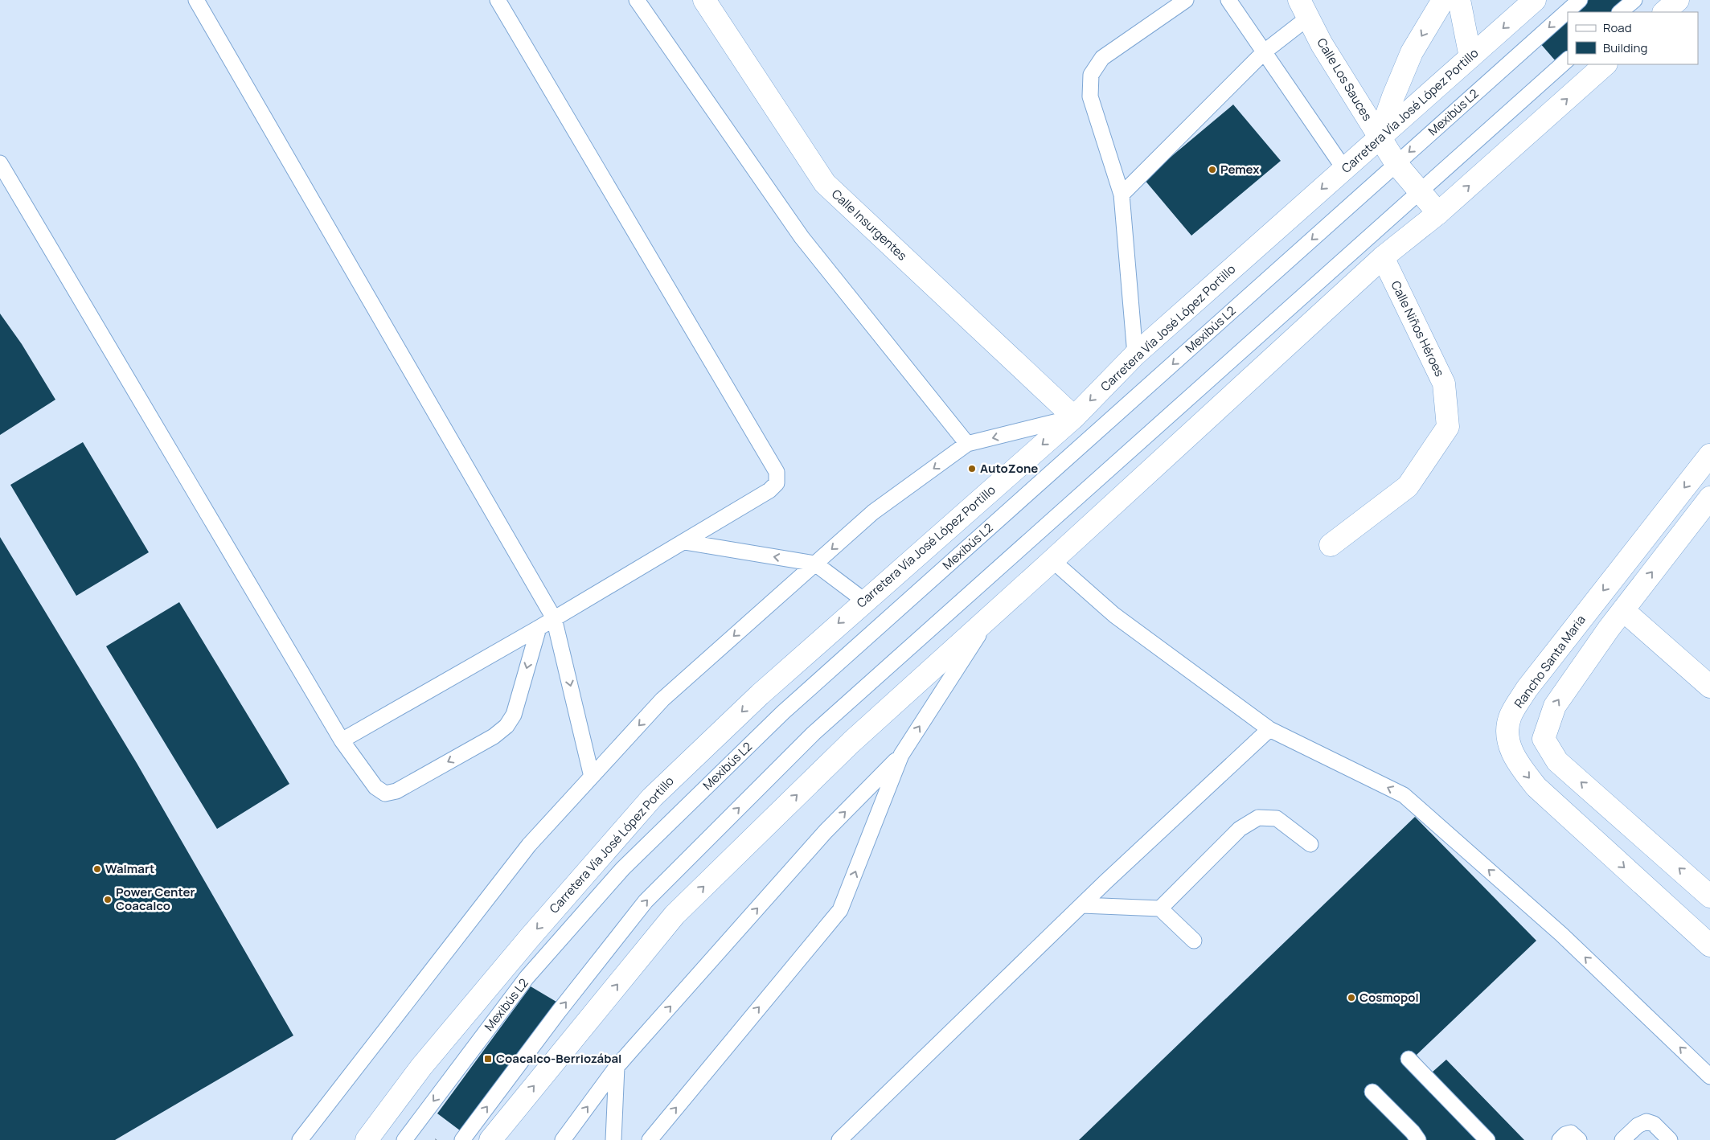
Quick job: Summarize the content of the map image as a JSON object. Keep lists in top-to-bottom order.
{
  "streets": {
    "main road": [
      "Calle Los Sauces",
      "Carretera Vía José López Portillo",
      "Calle Insurgentes",
      "Calle Niños Héroes",
      "Rancho Santa Maria"
    ],
    "lane": ["Mexibús L2"]
  },
  "crossings": [
    ["Calle Los Sauces", "Carretera Vía José López Portillo"],
    ["Calle Los Sauces", "Mexibús L2"],
    ["Carretera Vía José López Portillo", "Calle Insurgentes"]
  ],
  "places": {
    "other": [
      "Pemex",
      "AutoZone",
      "Walmart",
      "Power Center Coacalco",
      "Cosmopol"
    ],
    "transit": ["Coacalco-Berriozábal"]
  },
  "legend": ["Road", "Building"]
}
